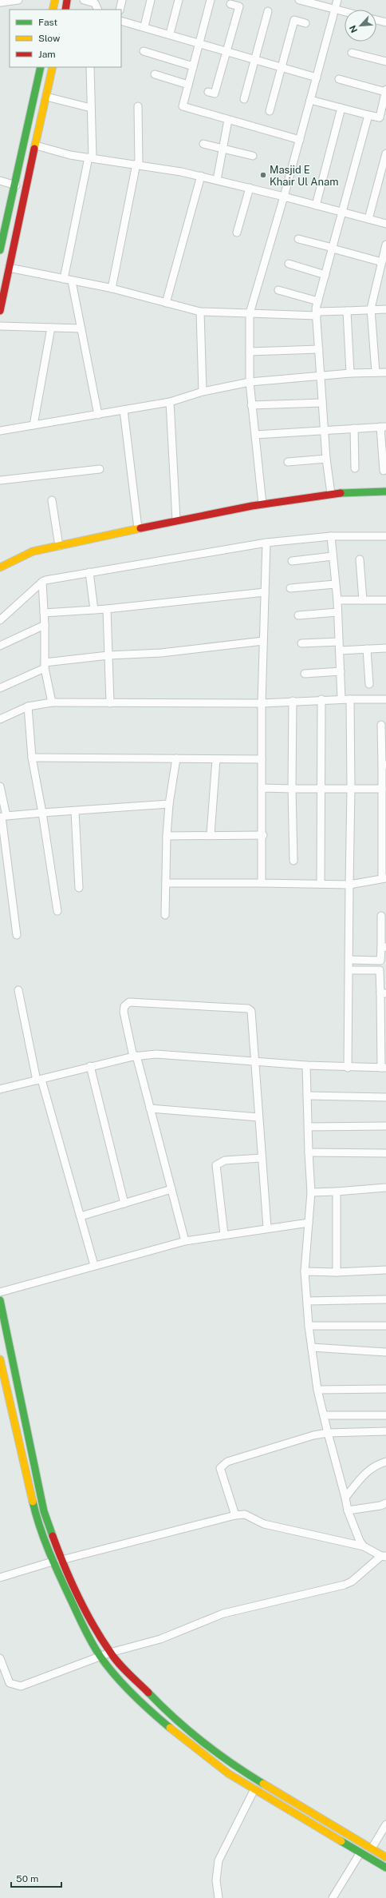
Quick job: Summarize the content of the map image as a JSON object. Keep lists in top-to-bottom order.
{
  "places": ["Masjid E Khair Ul Anam"],
  "legend": ["Fast", "Slow", "Jam"],
  "scale_bar": "50 m",
  "north": "bottom left"
}
